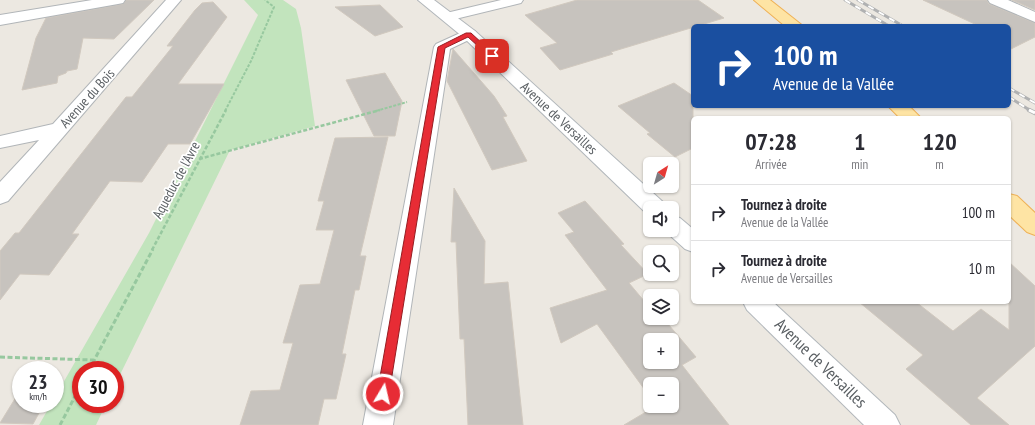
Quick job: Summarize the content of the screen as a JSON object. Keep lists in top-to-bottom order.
{
  "streets": {
    "street": ["Avenue du Bois", "Avenue de Versailles"],
    "path": ["Aqueduc de l'Avre"]
  },
  "north": "top right",
  "page": {
    "turn": ["100 m", "Avenue de la Vallée"],
    "eta": [
      "07:28",
      "Arrivée",
      "1",
      "min",
      "120",
      "m"
    ],
    "map_buttons": ["+", "−"],
    "list": [
      {
        "name": "Tournez à droite",
        "note": "Avenue de la Vallée",
        "value": "100 m"
      },
      {
        "name": "Tournez à droite",
        "note": "Avenue de Versailles",
        "value": "10 m"
      }
    ],
    "speed": "23 km/h",
    "limit": "30"
  }
}
